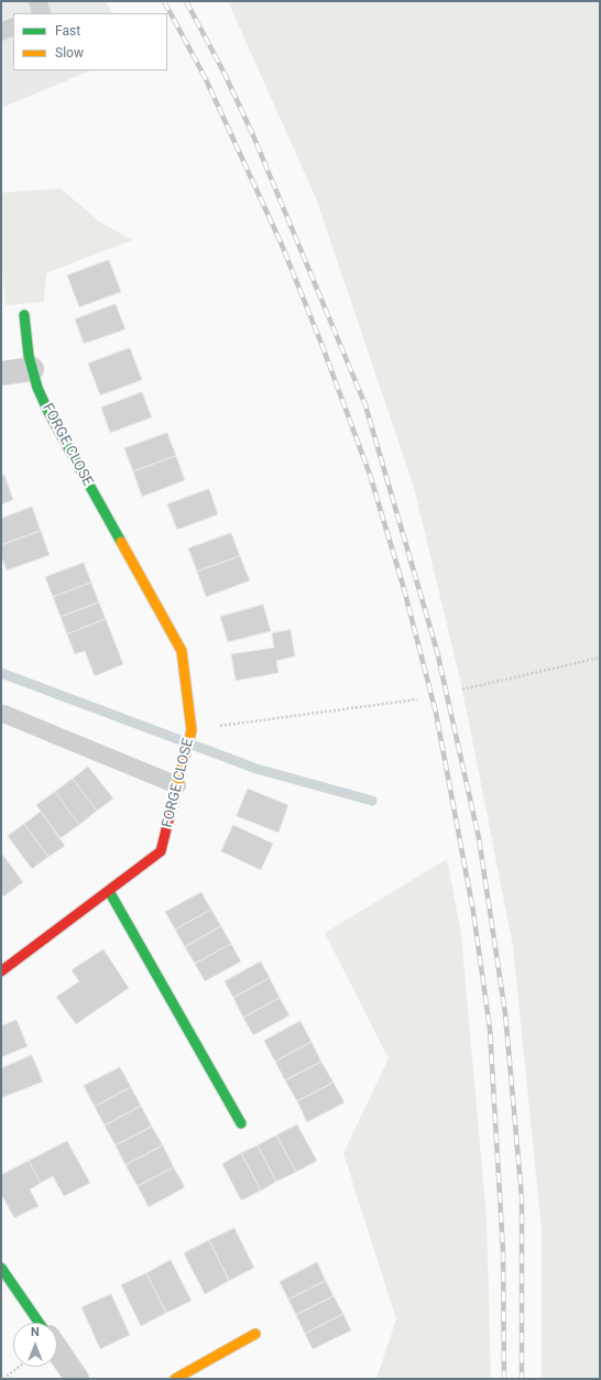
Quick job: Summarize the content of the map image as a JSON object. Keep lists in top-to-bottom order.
{
  "streets": {
    "street": ["FORGE CLOSE"]
  },
  "legend": ["Fast", "Slow"],
  "north": "top"
}
